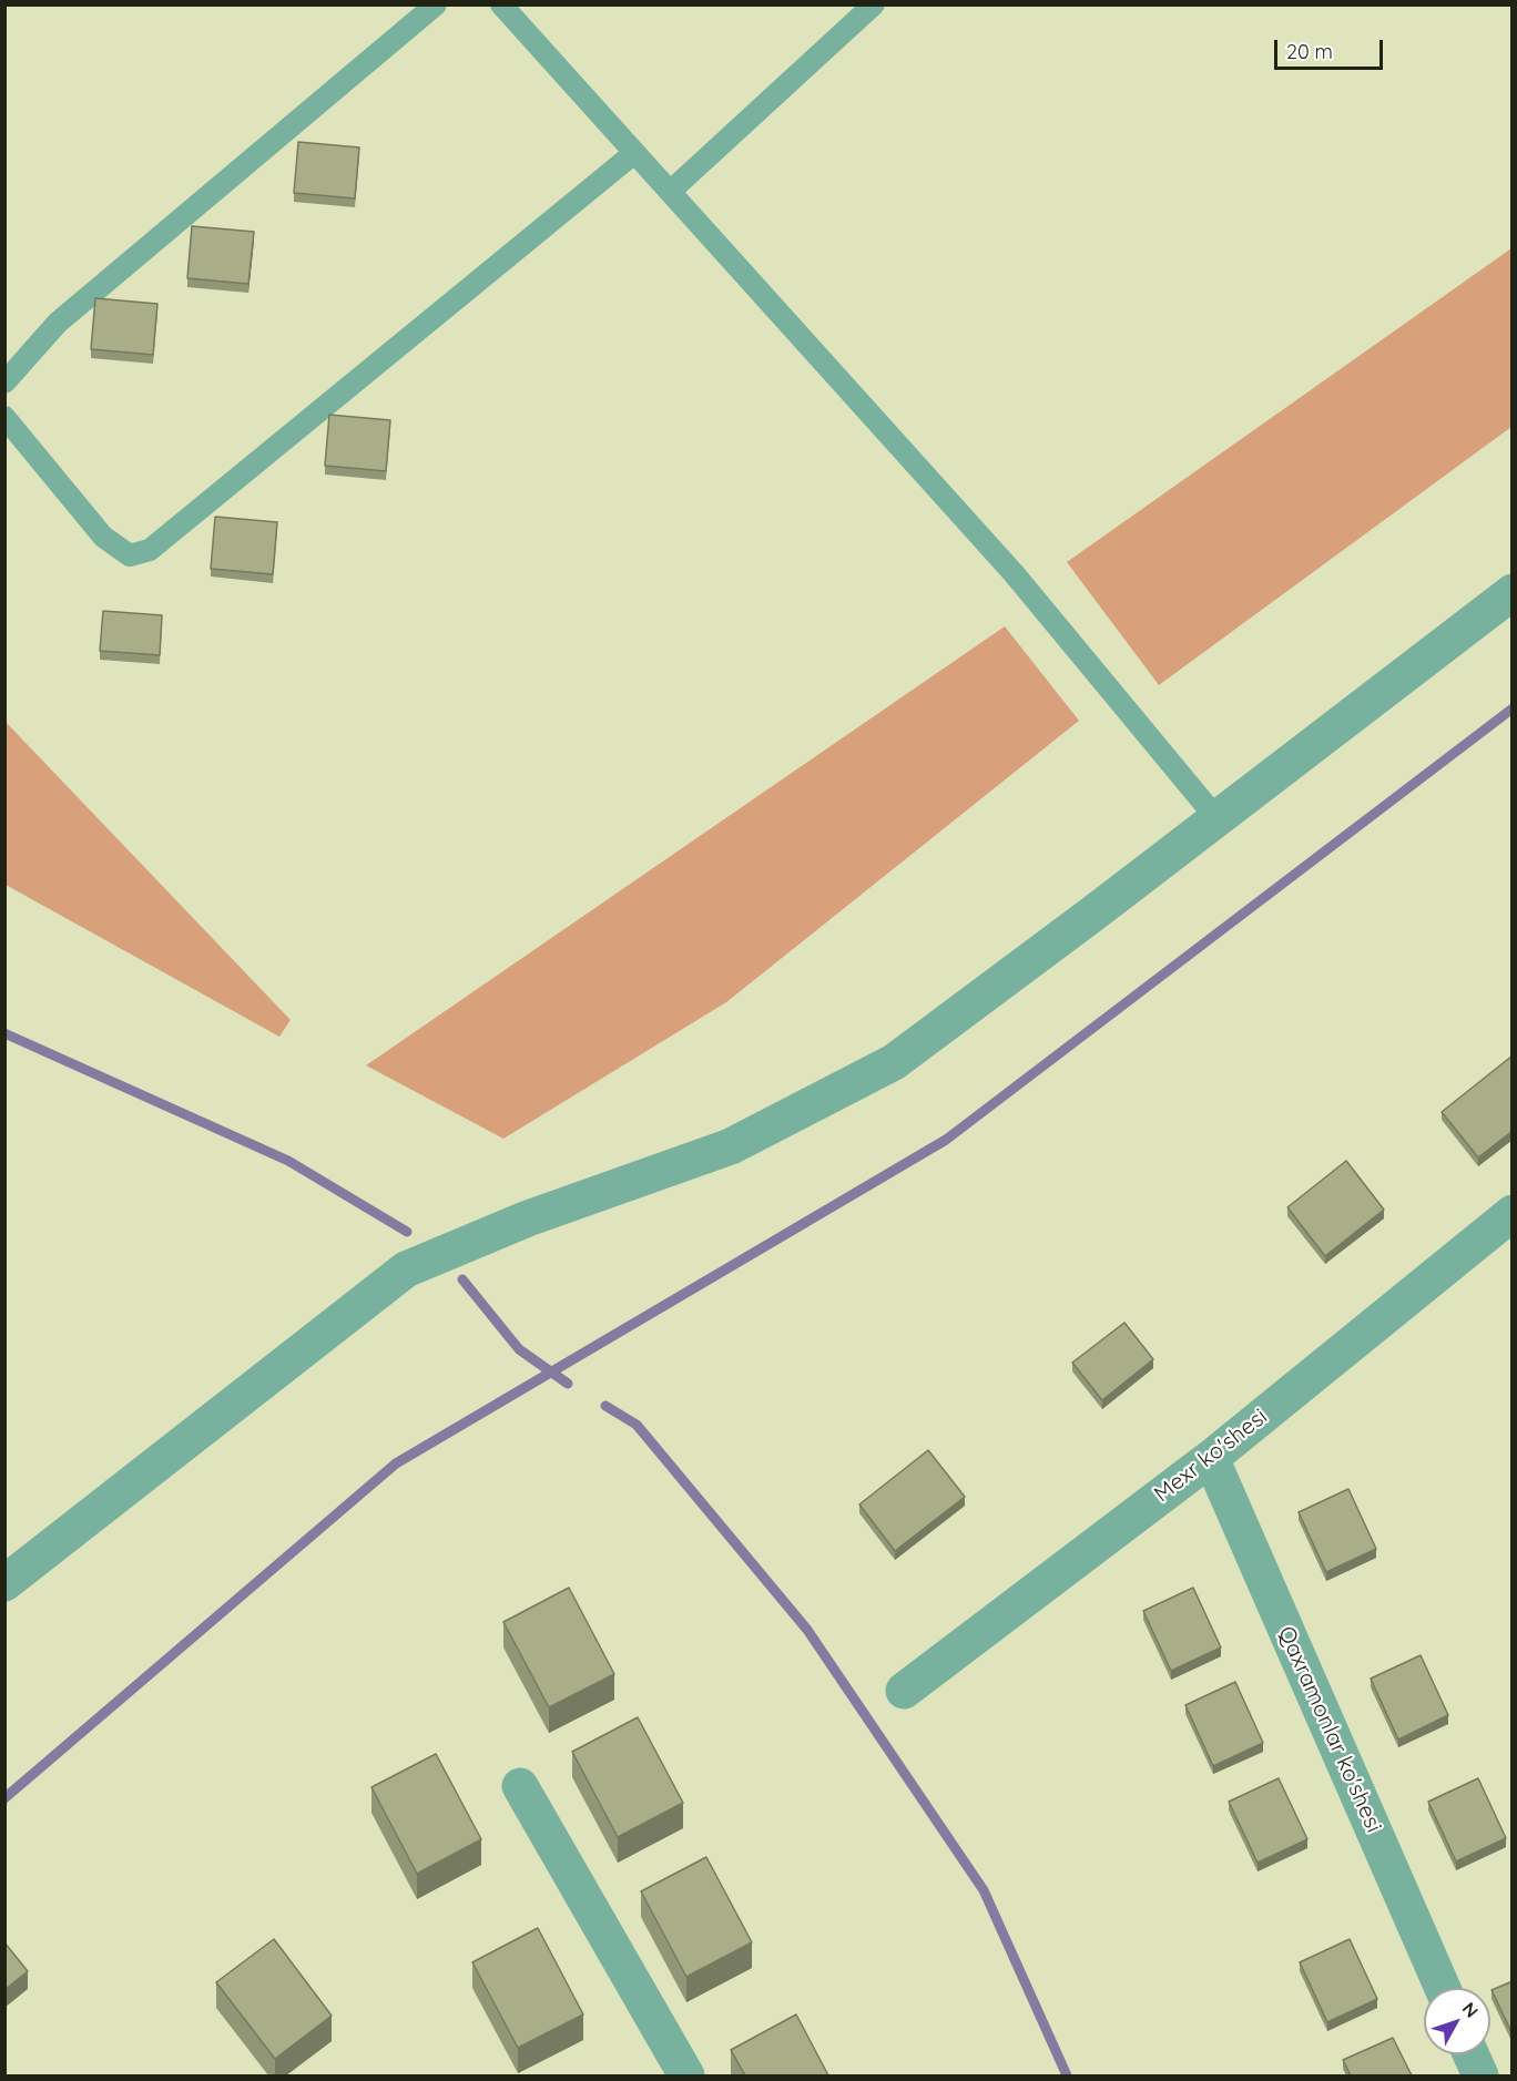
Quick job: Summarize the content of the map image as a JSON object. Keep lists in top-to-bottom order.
{
  "streets": {
    "street": ["Mexr ko'shesi", "Qaxramonlar ko'shesi"]
  },
  "crossings": [
    ["Mexr ko'shesi", "Qaxramonlar ko'shesi"]
  ],
  "scale_bar": "20 m",
  "north": "top right"
}
